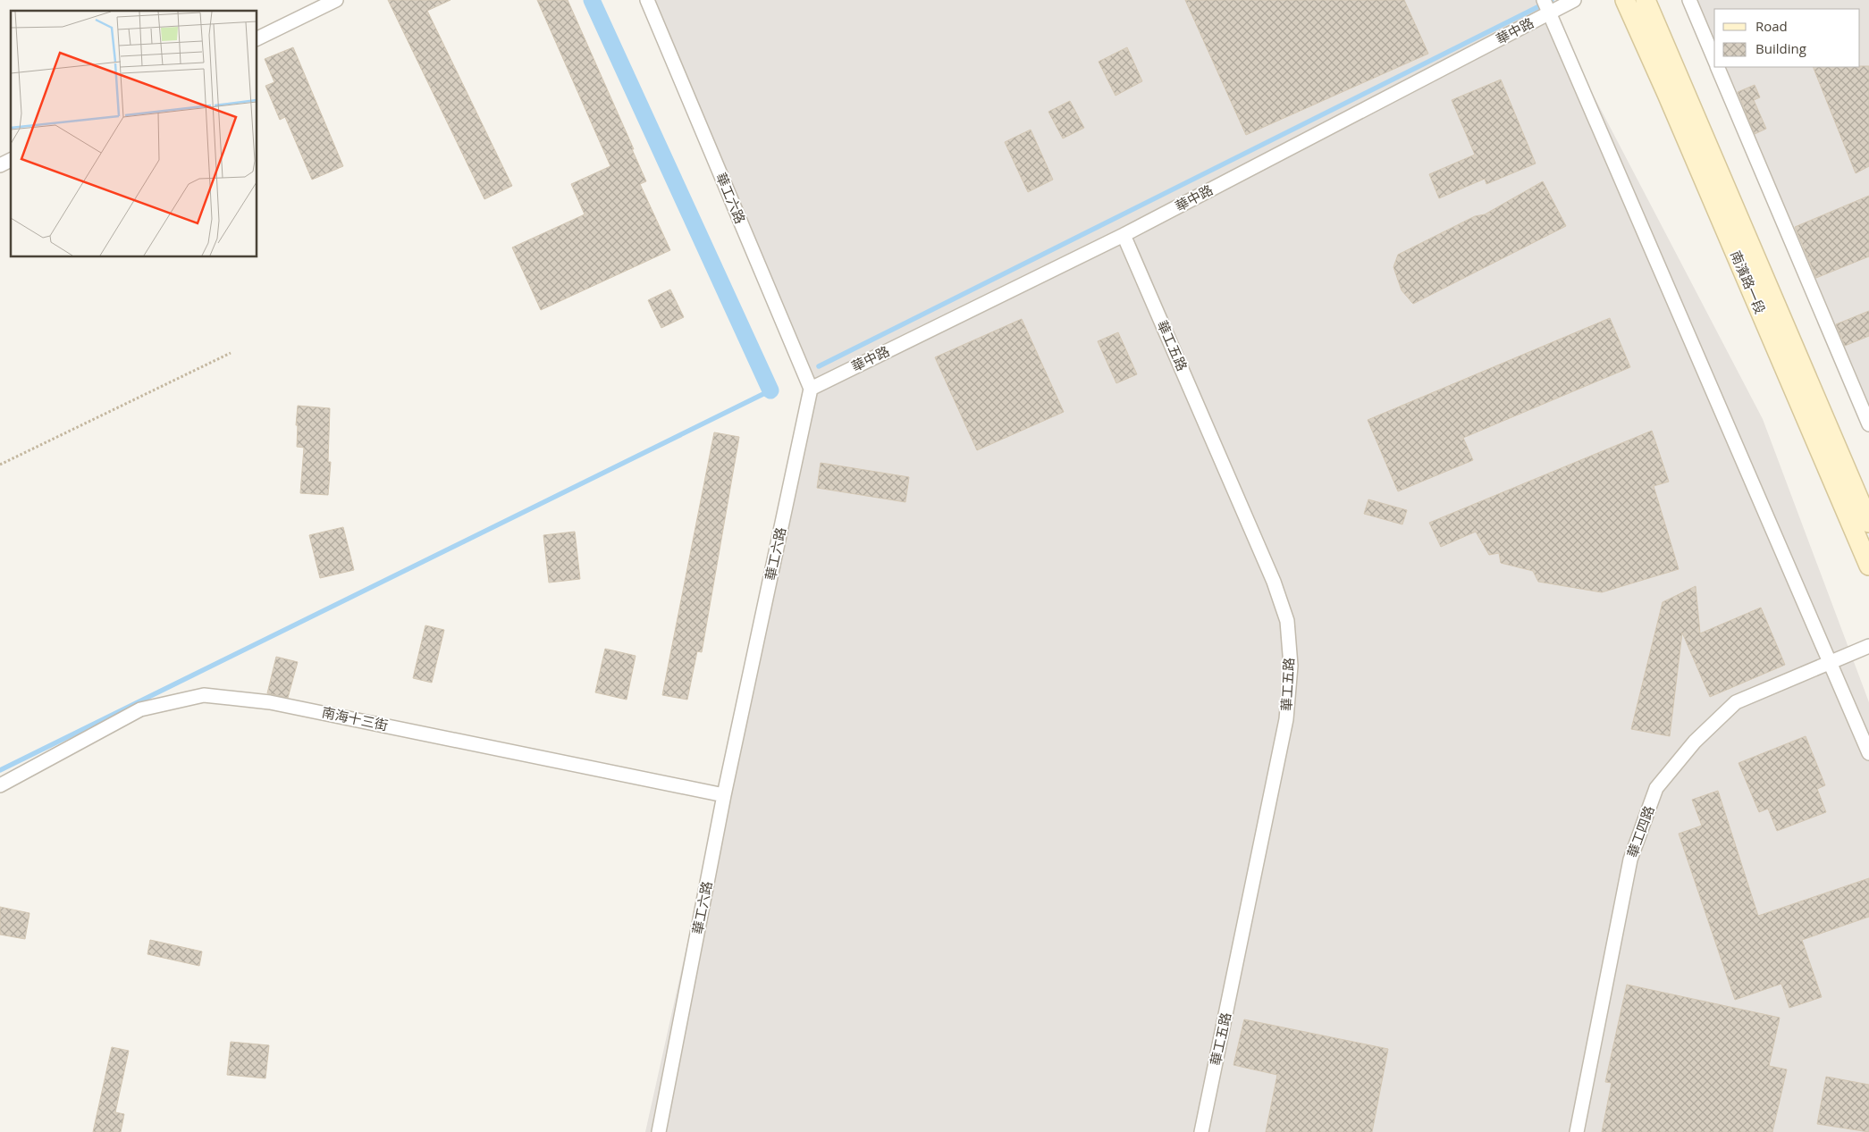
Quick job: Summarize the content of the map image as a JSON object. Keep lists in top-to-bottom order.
{
  "streets": {
    "main road": ["南濱路一段"],
    "street": [
      "華中路",
      "華工六路",
      "華工五路",
      "南海十三街",
      "華工四路"
    ]
  },
  "crossings": [
    ["華中路", "華工六路"],
    ["華中路", "華工五路"],
    ["華工六路", "南海十三街"]
  ],
  "legend": ["Road", "Building"]
}
